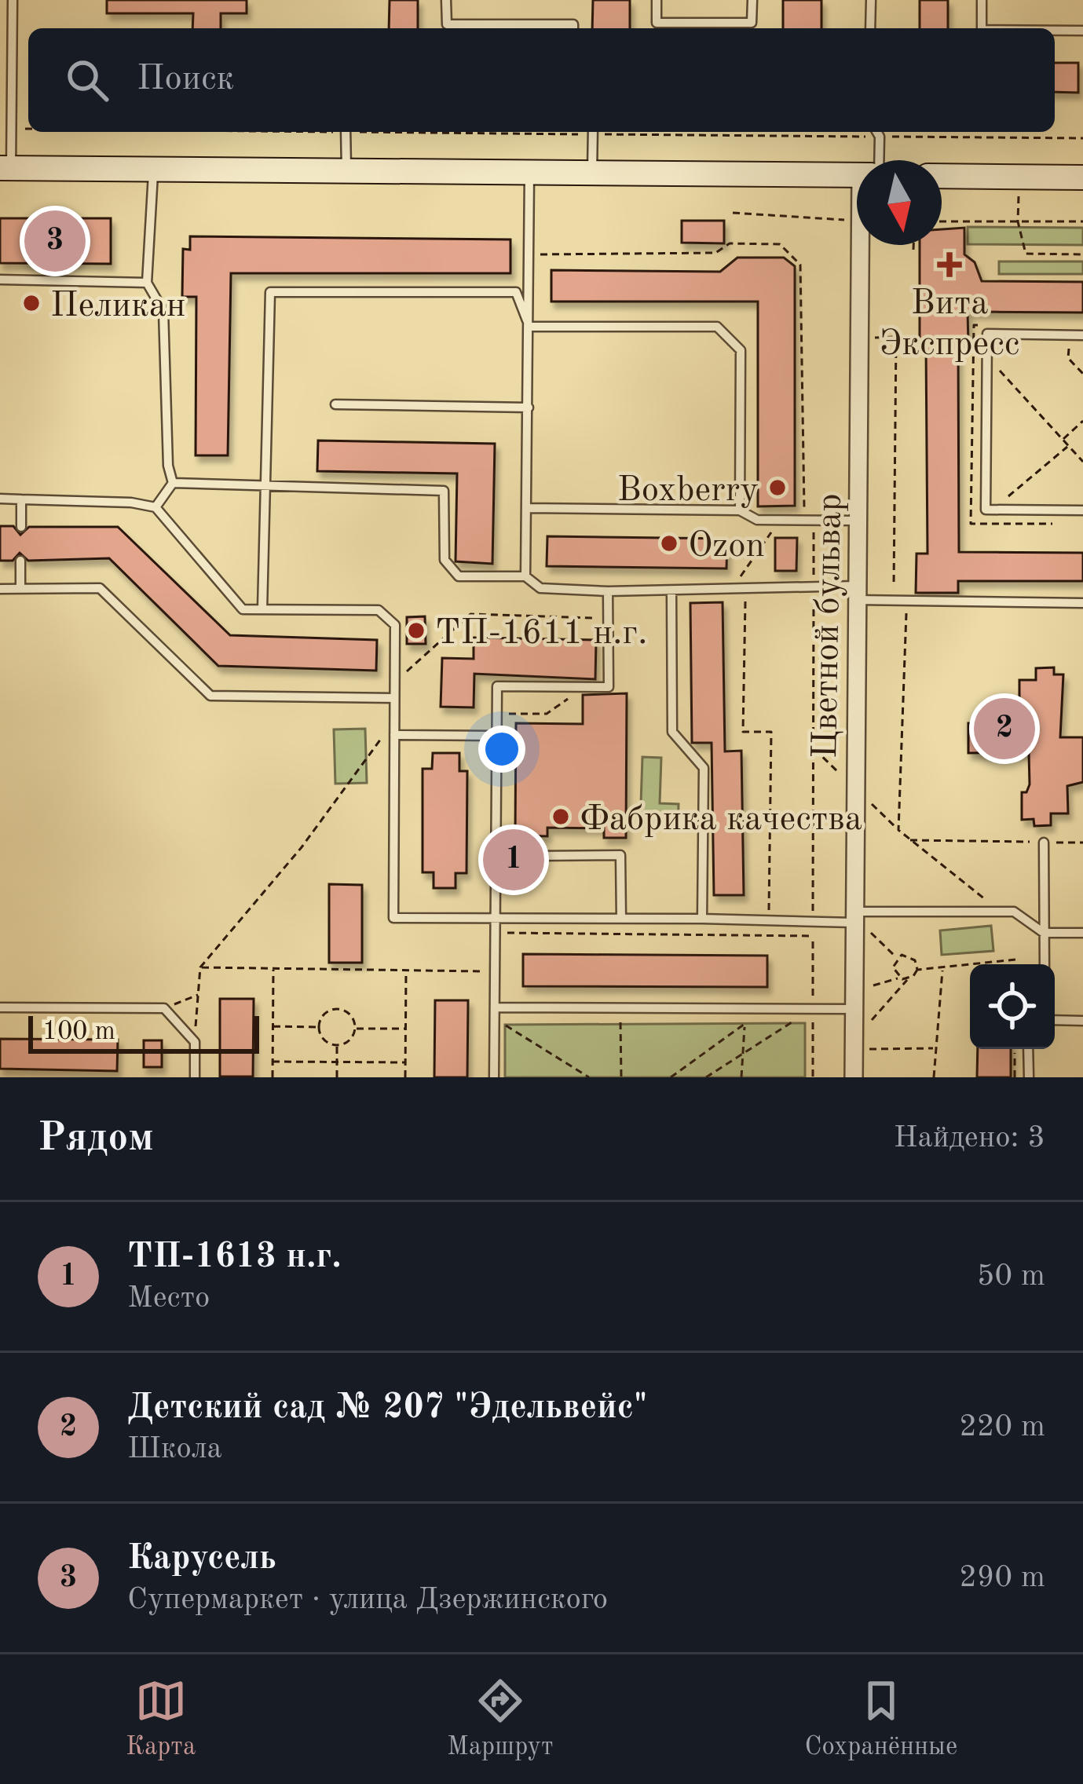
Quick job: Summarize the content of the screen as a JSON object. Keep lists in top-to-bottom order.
{
  "streets": {
    "street": ["Цветной бульвар"]
  },
  "places": {
    "health": ["Вита Экспресс"],
    "other": [
      "Пеликан",
      "Boxberry",
      "Ozon",
      "ТП-1611 н.г.",
      "Фабрика качества"
    ]
  },
  "scale_bar": "100 m",
  "north": "bottom",
  "page": {
    "search": "Поиск",
    "pins": ["3", "2", "1"],
    "scale": "100 m",
    "heading": ["Рядом", "Найдено: 3"],
    "list": [
      {
        "mark": "1",
        "name": "ТП-1613 н.г.",
        "note": "Место",
        "value": "50 m"
      },
      {
        "mark": "2",
        "name": "Детский сад № 207 \"Эдельвейс\"",
        "note": "Школа",
        "value": "220 m"
      },
      {
        "mark": "3",
        "name": "Карусель",
        "note": "Супермаркет · улица Дзержинского",
        "value": "290 m"
      }
    ],
    "nav": ["Карта", "Маршрут", "Сохранённые"]
  }
}
